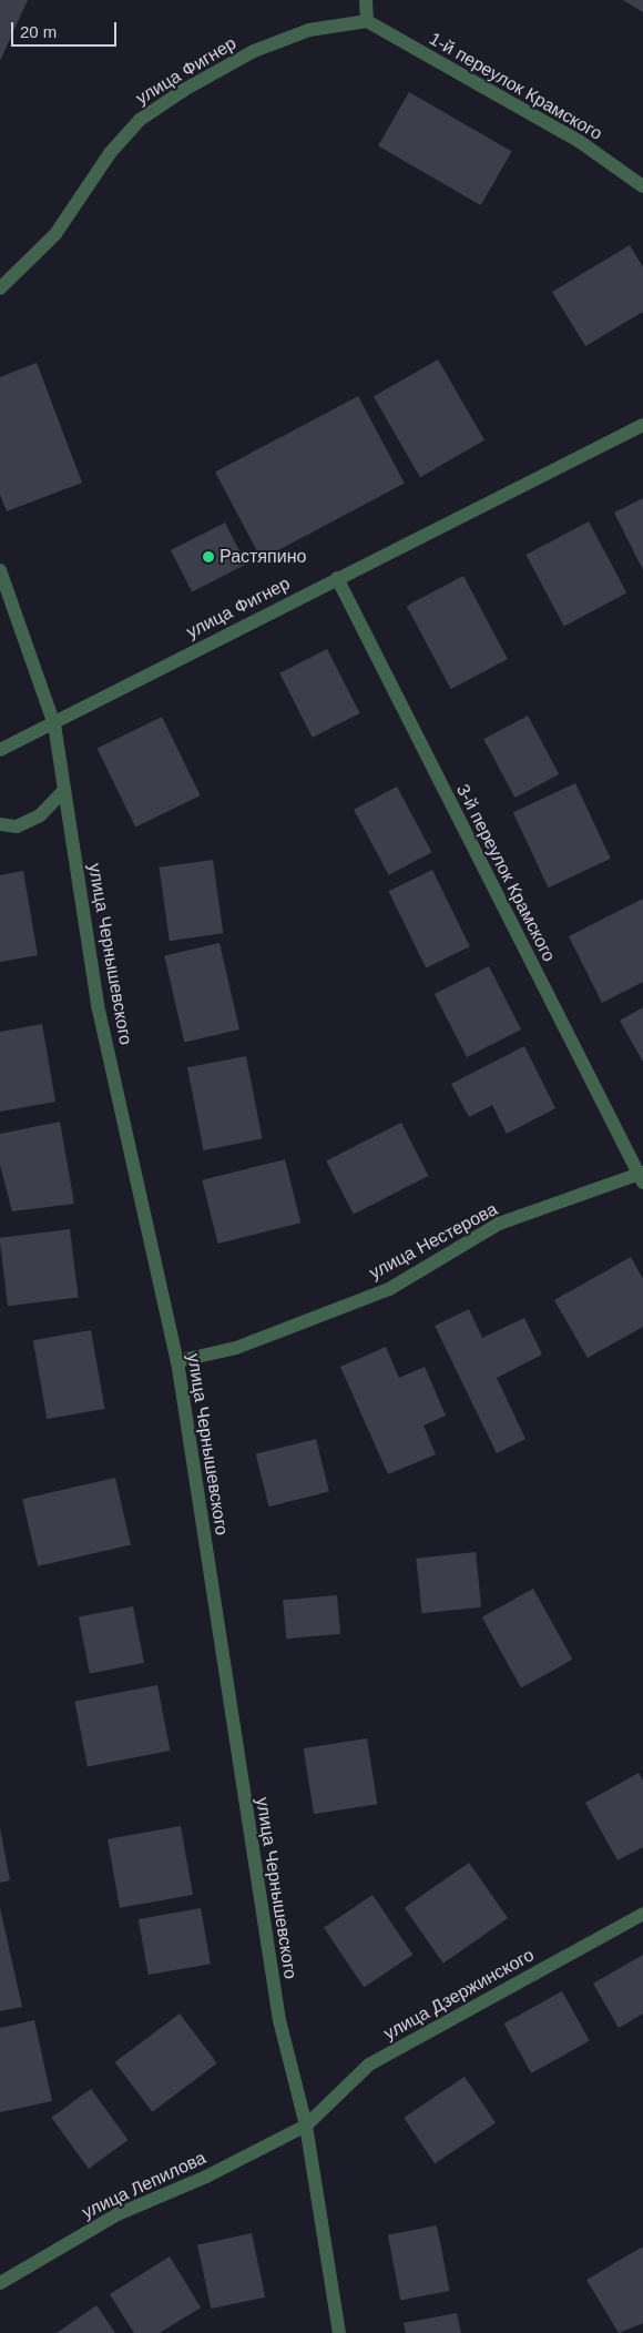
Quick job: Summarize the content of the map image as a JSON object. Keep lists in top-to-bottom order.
{
  "streets": {
    "street": [
      "улица Фигнер",
      "1-й переулок Крамского",
      "3-й переулок Крамского",
      "улица Чернышевского",
      "улица Нестерова",
      "улица Дзержинского",
      "улица Лепилова"
    ]
  },
  "crossings": [
    ["улица Фигнер", "1-й переулок Крамского"],
    ["улица Фигнер", "3-й переулок Крамского"],
    ["улица Фигнер", "улица Чернышевского"],
    ["3-й переулок Крамского", "улица Нестерова"],
    ["улица Чернышевского", "улица Нестерова"],
    ["улица Чернышевского", "улица Дзержинского"],
    ["улица Чернышевского", "улица Лепилова"],
    ["улица Дзержинского", "улица Лепилова"]
  ],
  "places": ["Растяпино"],
  "scale_bar": "20 m"
}
